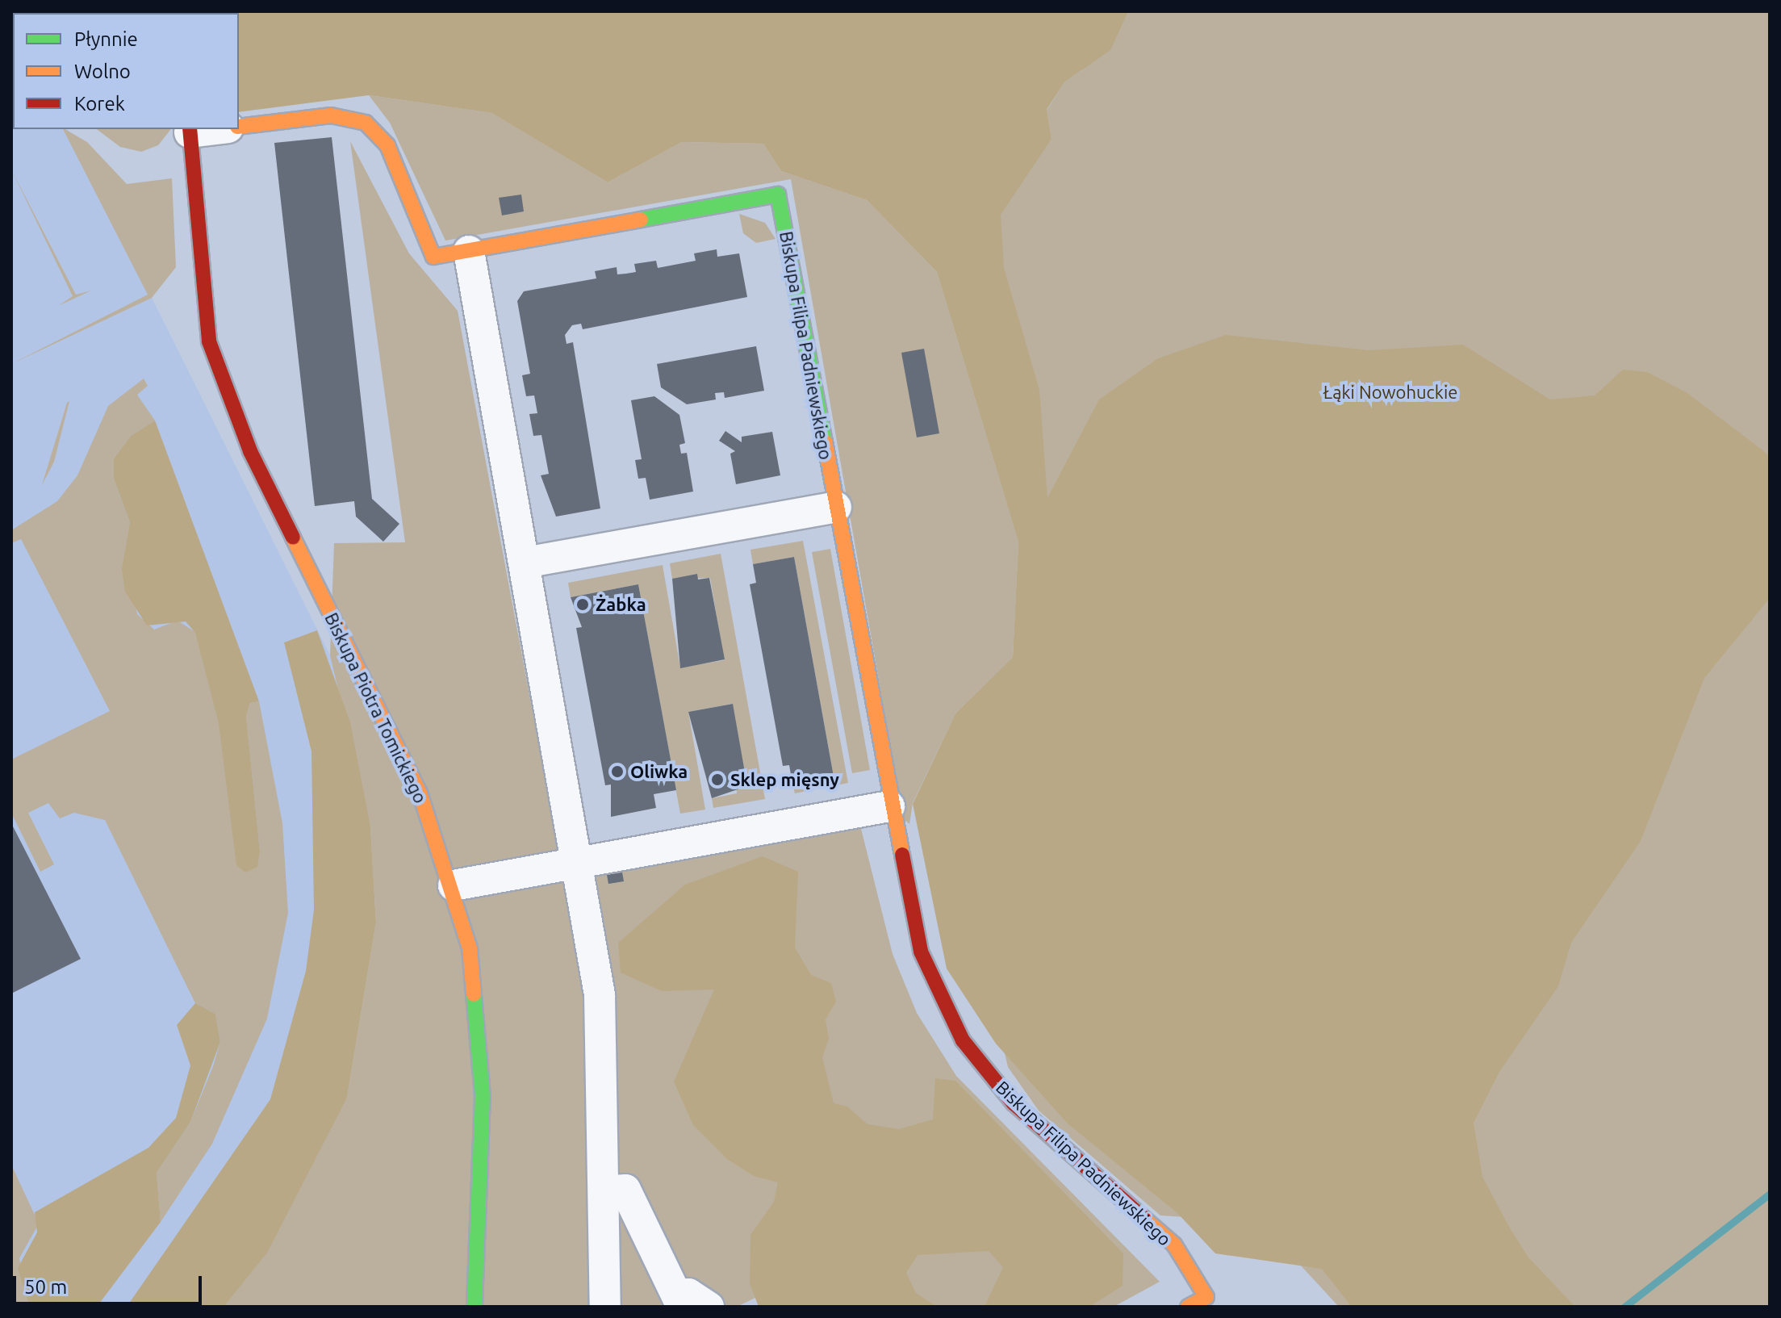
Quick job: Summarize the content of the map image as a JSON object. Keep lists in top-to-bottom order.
{
  "streets": {
    "street": ["Biskupa Filipa Padniewskiego", "Biskupa Piotra Tomickiego"]
  },
  "parks": ["Łąki Nowohuckie"],
  "places": ["Żabka", "Oliwka", "Sklep mięsny"],
  "legend": ["Płynnie", "Wolno", "Korek"],
  "scale_bar": "50 m"
}
